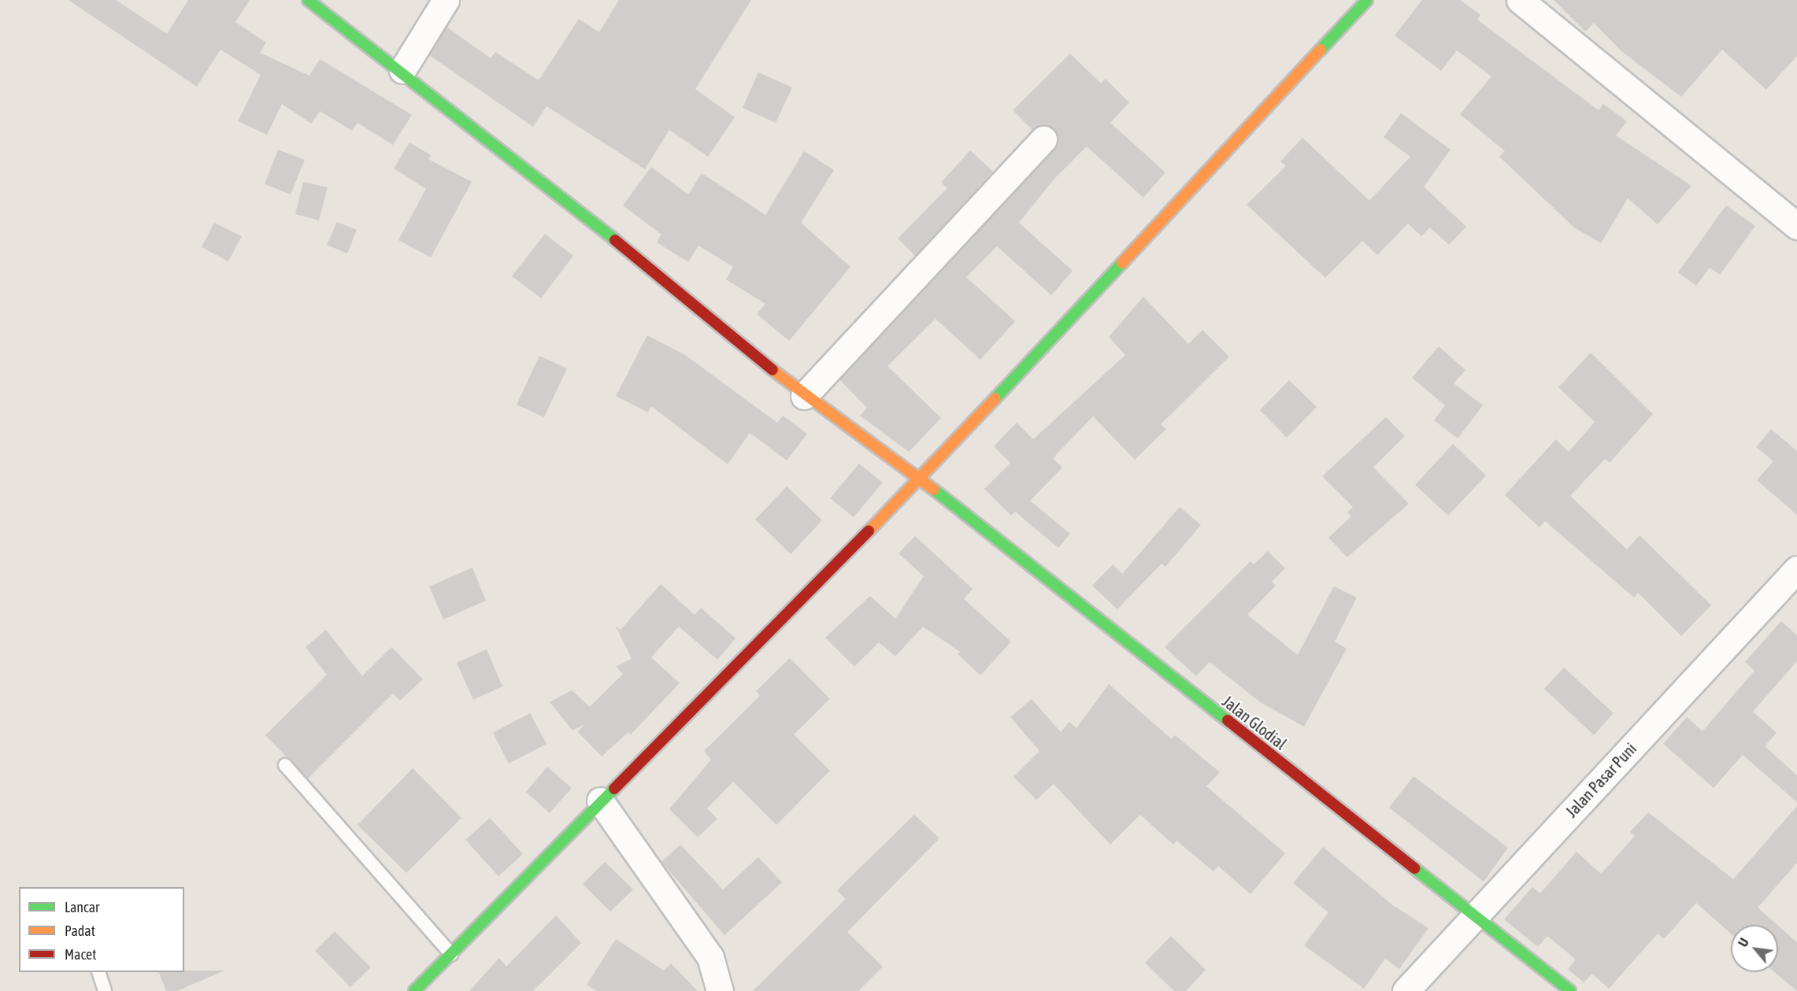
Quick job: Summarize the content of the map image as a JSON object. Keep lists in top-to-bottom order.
{
  "streets": {
    "street": ["Jalan Glodial", "Jalan Pasar Puni"]
  },
  "crossings": [
    ["Jalan Glodial", "Jalan Pasar Puni"]
  ],
  "legend": ["Lancar", "Padat", "Macet"],
  "north": "top left"
}
